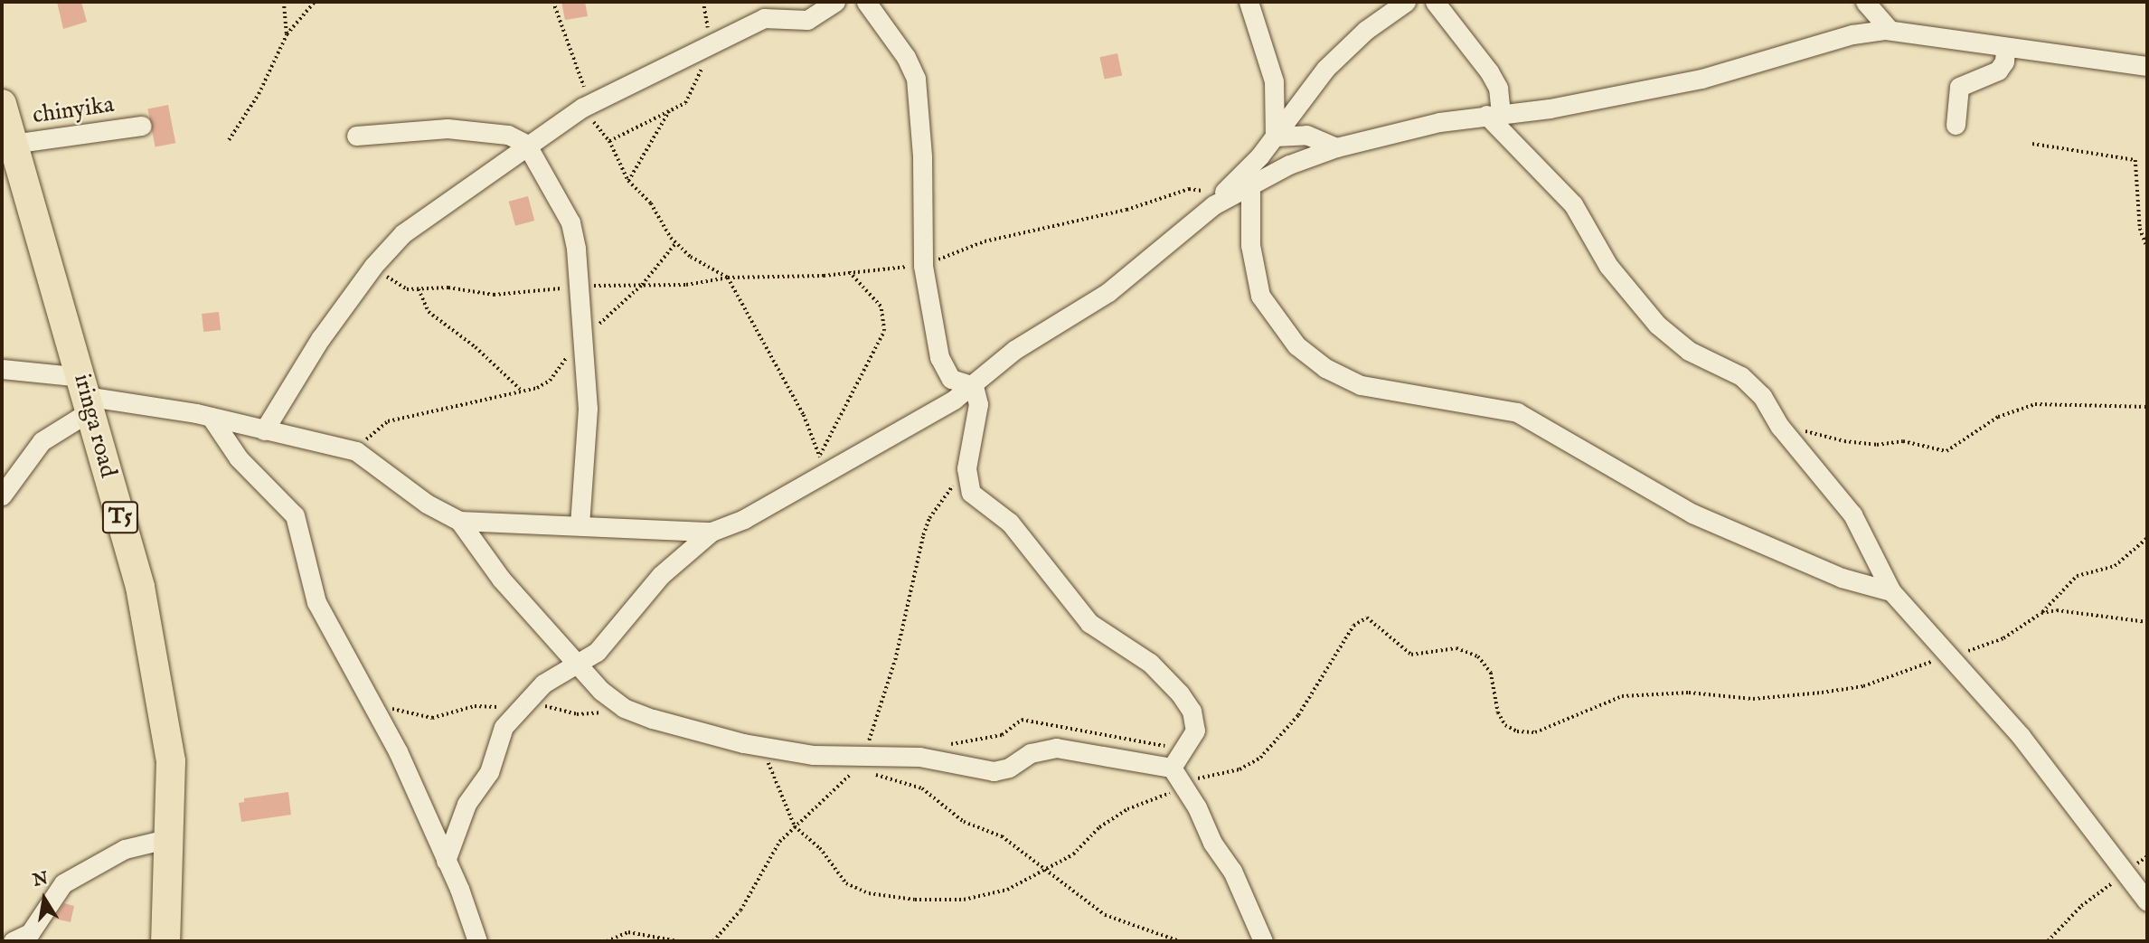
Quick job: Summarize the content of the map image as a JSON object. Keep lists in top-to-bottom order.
{
  "streets": {
    "highway": ["iringa road", "T5"],
    "street": ["chinyika"]
  },
  "crossings": [
    ["chinyika", "iringa road"]
  ],
  "north": "top"
}
